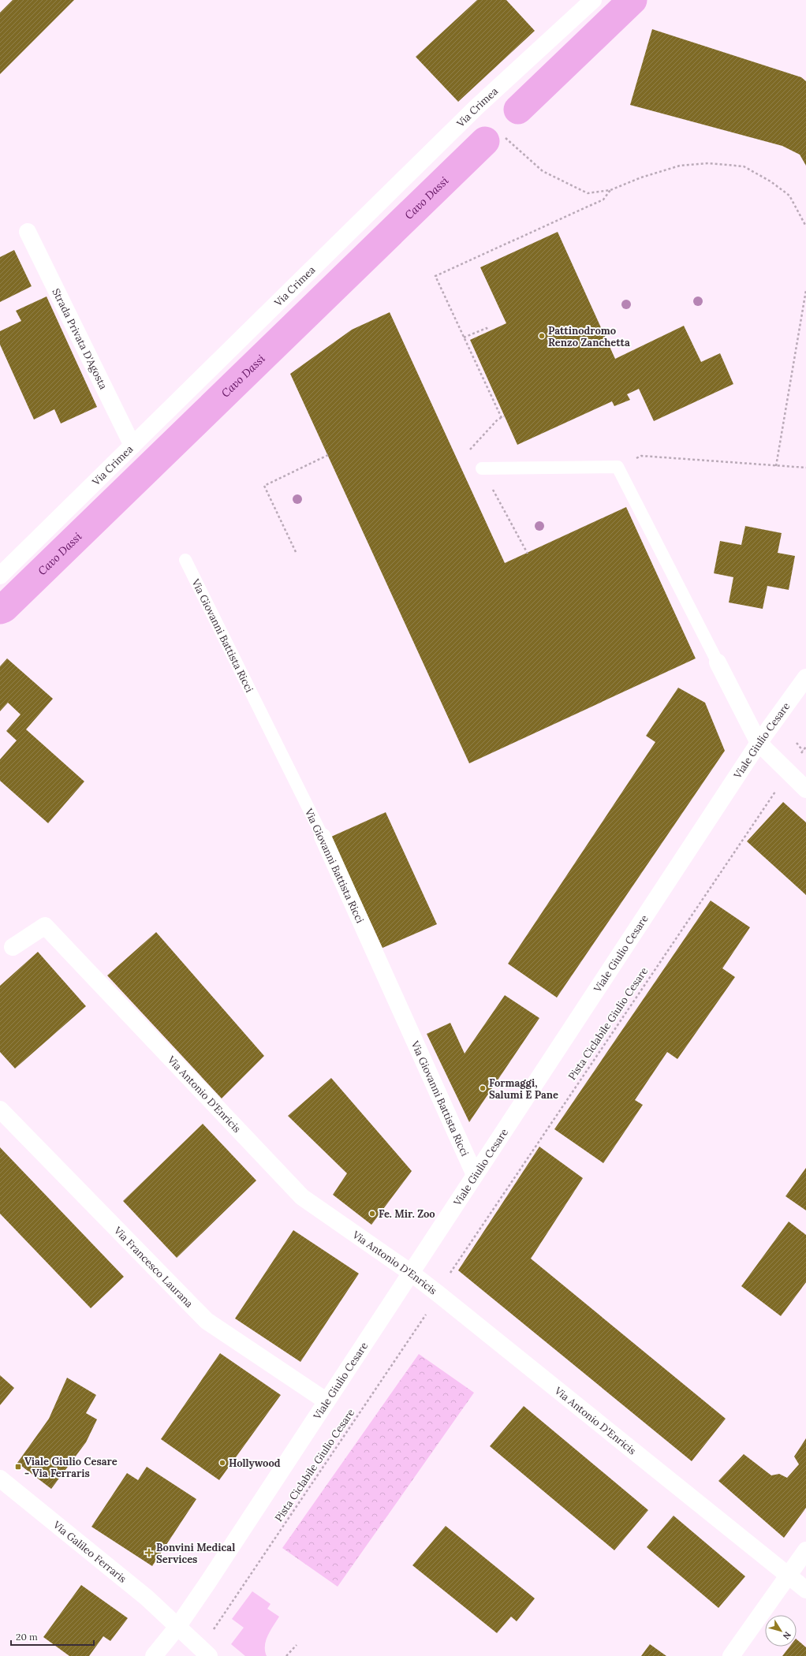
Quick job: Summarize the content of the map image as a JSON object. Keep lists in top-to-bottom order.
{
  "streets": {
    "street": [
      "Via Crimea",
      "Strada Privata D'Agosta",
      "Via Giovanni Battista Ricci",
      "Viale Giulio Cesare",
      "Via Antonio D'Enricis",
      "Via Francesco Laurana",
      "Via Galileo Ferraris"
    ],
    "path": ["Pista Ciclabile Giulio Cesare"]
  },
  "crossings": [
    ["Via Crimea", "Strada Privata D'Agosta"],
    ["Via Giovanni Battista Ricci", "Viale Giulio Cesare"],
    ["Viale Giulio Cesare", "Via Antonio D'Enricis"],
    ["Viale Giulio Cesare", "Via Francesco Laurana"],
    ["Viale Giulio Cesare", "Via Galileo Ferraris"]
  ],
  "water": ["Cavo Dassi"],
  "places": {
    "other": [
      "Pattinodromo Renzo Zanchetta",
      "Formaggi, Salumi E Pane",
      "Fe. Mir. Zoo",
      "Hollywood"
    ],
    "transit": ["Viale Giulio Cesare - Via Ferraris"],
    "health": ["Bonvini Medical Services"]
  },
  "scale_bar": "20 m",
  "north": "bottom right"
}
